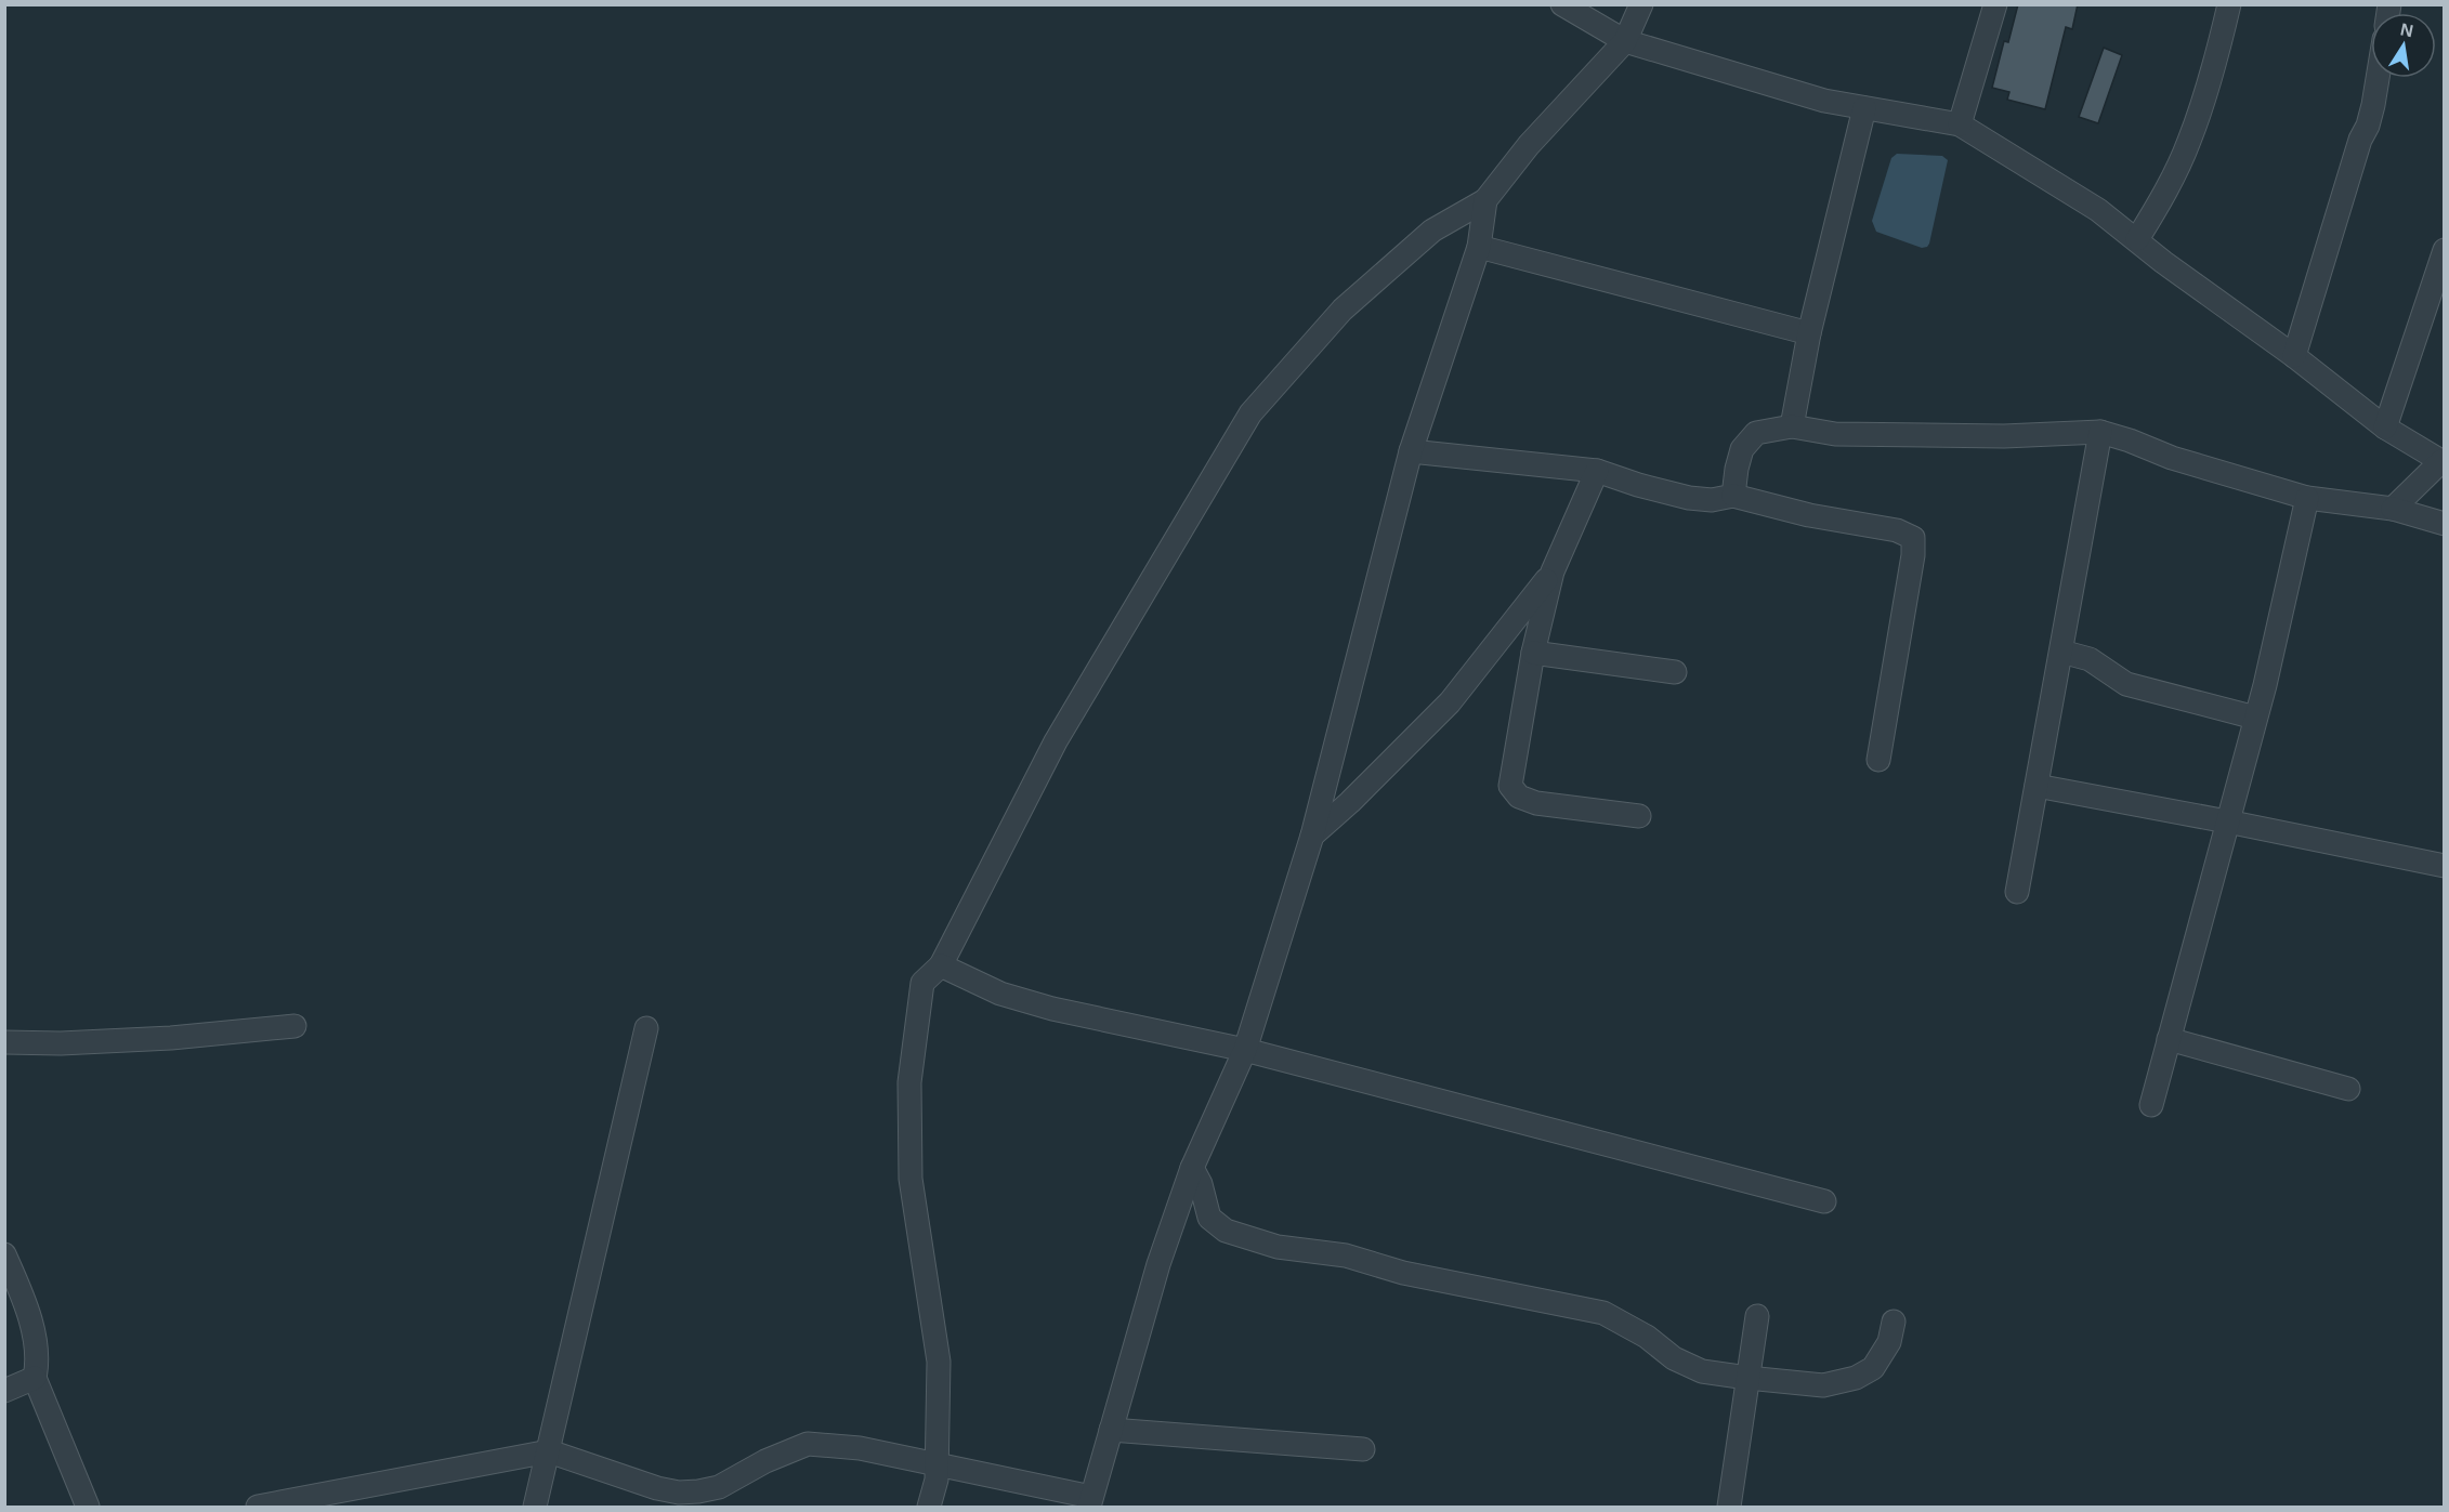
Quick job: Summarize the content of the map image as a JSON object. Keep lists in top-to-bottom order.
{
  "north": "top"
}
